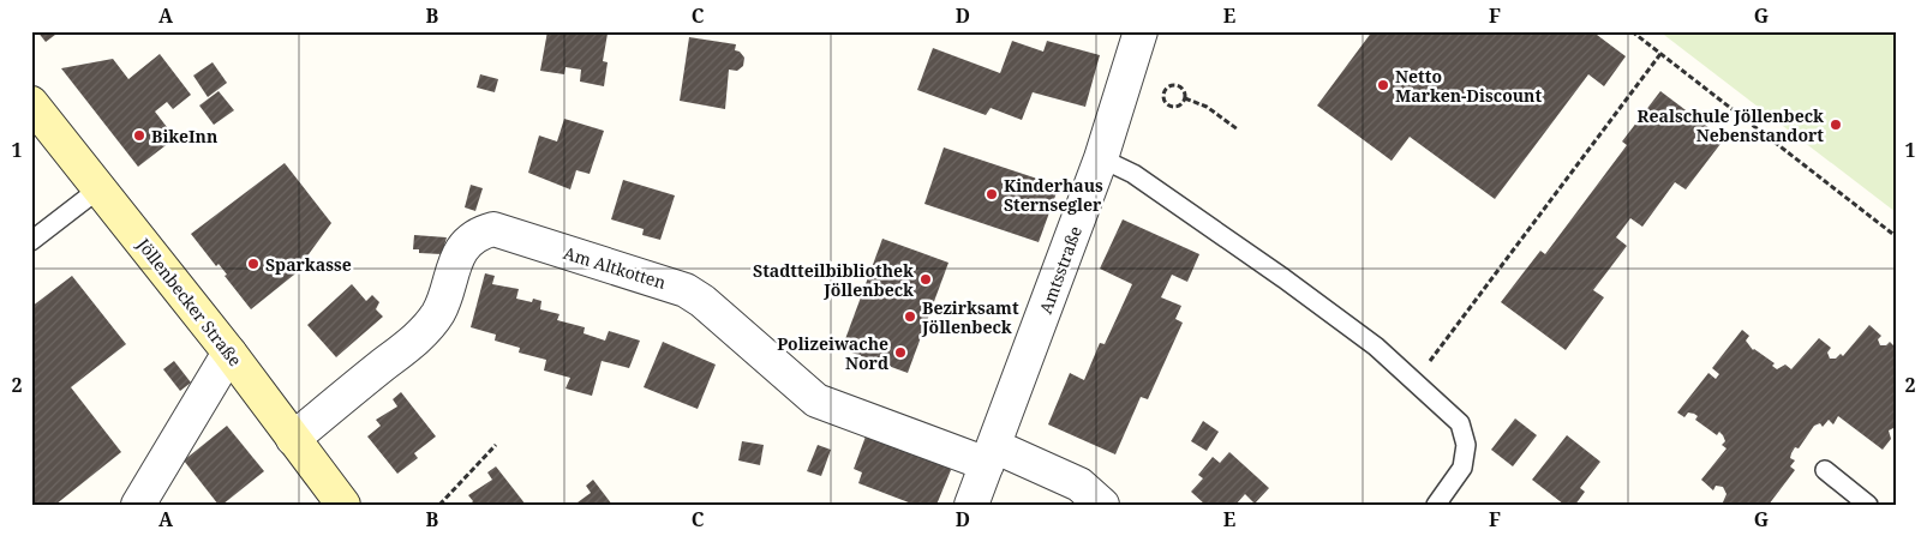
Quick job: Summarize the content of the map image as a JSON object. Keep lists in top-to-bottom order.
{
  "streets": {
    "main road": ["Jöllenbecker Straße"],
    "street": ["Am Altkotten", "Amtsstraße"]
  },
  "crossings": [
    ["Am Altkotten", "Amtsstraße"],
    ["Am Altkotten", "Jöllenbecker Straße"]
  ],
  "places": [
    "Netto Marken-Discount",
    "Realschule Jöllenbeck Nebenstandort",
    "BikeInn",
    "Kinderhaus Sternsegler",
    "Sparkasse",
    "Stadtteilbibliothek Jöllenbeck",
    "Bezirksamt Jöllenbeck",
    "Polizeiwache Nord"
  ],
  "grid": {
    "columns": [
      "A",
      "B",
      "C",
      "D",
      "E",
      "F",
      "G"
    ],
    "rows": ["1", "2"]
  }
}
